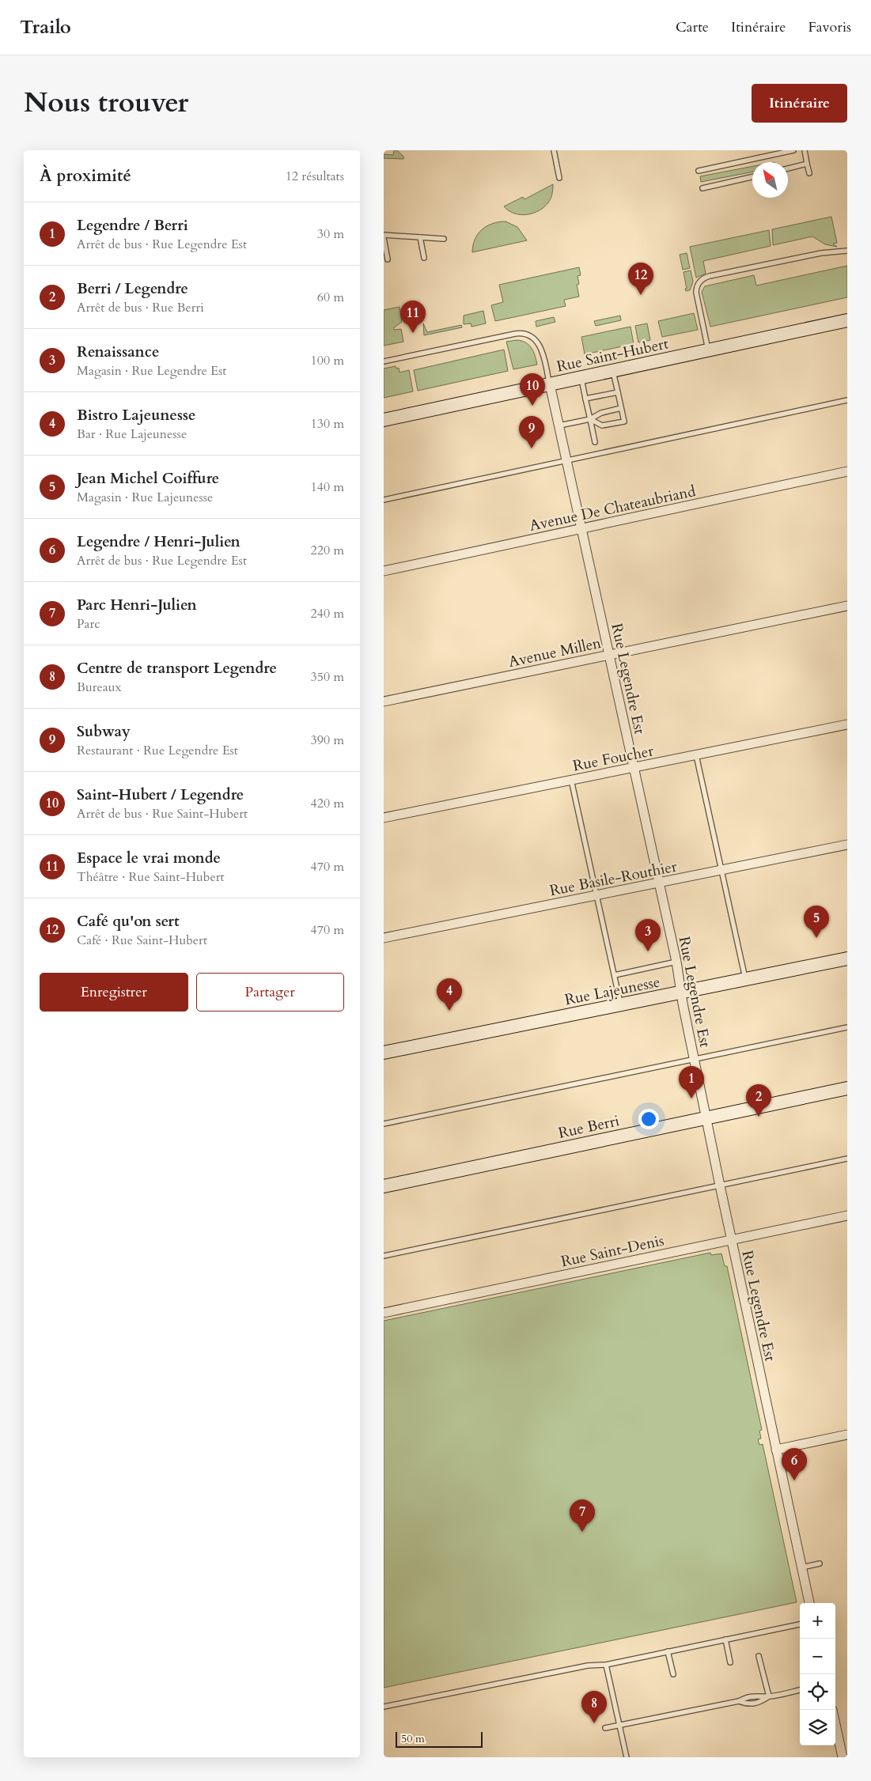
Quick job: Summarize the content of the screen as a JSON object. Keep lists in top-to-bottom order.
{
  "streets": {
    "main road": ["Rue Saint-Hubert", "Rue Lajeunesse", "Rue Berri"],
    "street": [
      "Avenue De Chateaubriand",
      "Avenue Millen",
      "Rue Legendre Est",
      "Rue Foucher",
      "Rue Basile-Routhier",
      "Rue Saint-Denis"
    ]
  },
  "crossings": [
    ["Rue Saint-Hubert", "Rue Legendre Est"],
    ["Avenue De Chateaubriand", "Rue Legendre Est"],
    ["Avenue Millen", "Rue Legendre Est"],
    ["Rue Legendre Est", "Rue Foucher"],
    ["Rue Legendre Est", "Rue Basile-Routhier"],
    ["Rue Legendre Est", "Rue Lajeunesse"],
    ["Rue Legendre Est", "Rue Berri"],
    ["Rue Legendre Est", "Rue Saint-Denis"]
  ],
  "scale_bar": "50 m",
  "north": "top left",
  "page": {
    "header": "Trailo",
    "nav": ["Carte", "Itinéraire", "Favoris"],
    "title": "Nous trouver",
    "buttons": [
      "Itinéraire",
      ["Enregistrer", "Partager"]
    ],
    "heading": ["À proximité", "12 résultats"],
    "list": [
      {
        "mark": "1",
        "name": "Legendre / Berri",
        "note": "Arrêt de bus · Rue Legendre Est",
        "value": "30 m"
      },
      {
        "mark": "2",
        "name": "Berri / Legendre",
        "note": "Arrêt de bus · Rue Berri",
        "value": "60 m"
      },
      {
        "mark": "3",
        "name": "Renaissance",
        "note": "Magasin · Rue Legendre Est",
        "value": "100 m"
      },
      {
        "mark": "4",
        "name": "Bistro Lajeunesse",
        "note": "Bar · Rue Lajeunesse",
        "value": "130 m"
      },
      {
        "mark": "5",
        "name": "Jean Michel Coiffure",
        "note": "Magasin · Rue Lajeunesse",
        "value": "140 m"
      },
      {
        "mark": "6",
        "name": "Legendre / Henri-Julien",
        "note": "Arrêt de bus · Rue Legendre Est",
        "value": "220 m"
      },
      {
        "mark": "7",
        "name": "Parc Henri-Julien",
        "note": "Parc",
        "value": "240 m"
      },
      {
        "mark": "8",
        "name": "Centre de transport Legendre",
        "note": "Bureaux",
        "value": "350 m"
      },
      {
        "mark": "9",
        "name": "Subway",
        "note": "Restaurant · Rue Legendre Est",
        "value": "390 m"
      },
      {
        "mark": "10",
        "name": "Saint-Hubert / Legendre",
        "note": "Arrêt de bus · Rue Saint-Hubert",
        "value": "420 m"
      },
      {
        "mark": "11",
        "name": "Espace le vrai monde",
        "note": "Théâtre · Rue Saint-Hubert",
        "value": "470 m"
      },
      {
        "mark": "12",
        "name": "Café qu'on sert",
        "note": "Café · Rue Saint-Hubert",
        "value": "470 m"
      }
    ],
    "pins": [
      "12",
      "11",
      "10",
      "9",
      "5",
      "3",
      "4",
      "1",
      "2",
      "6",
      "7",
      "8"
    ],
    "map_buttons": ["+", "−"],
    "scale": "50 m"
  }
}
